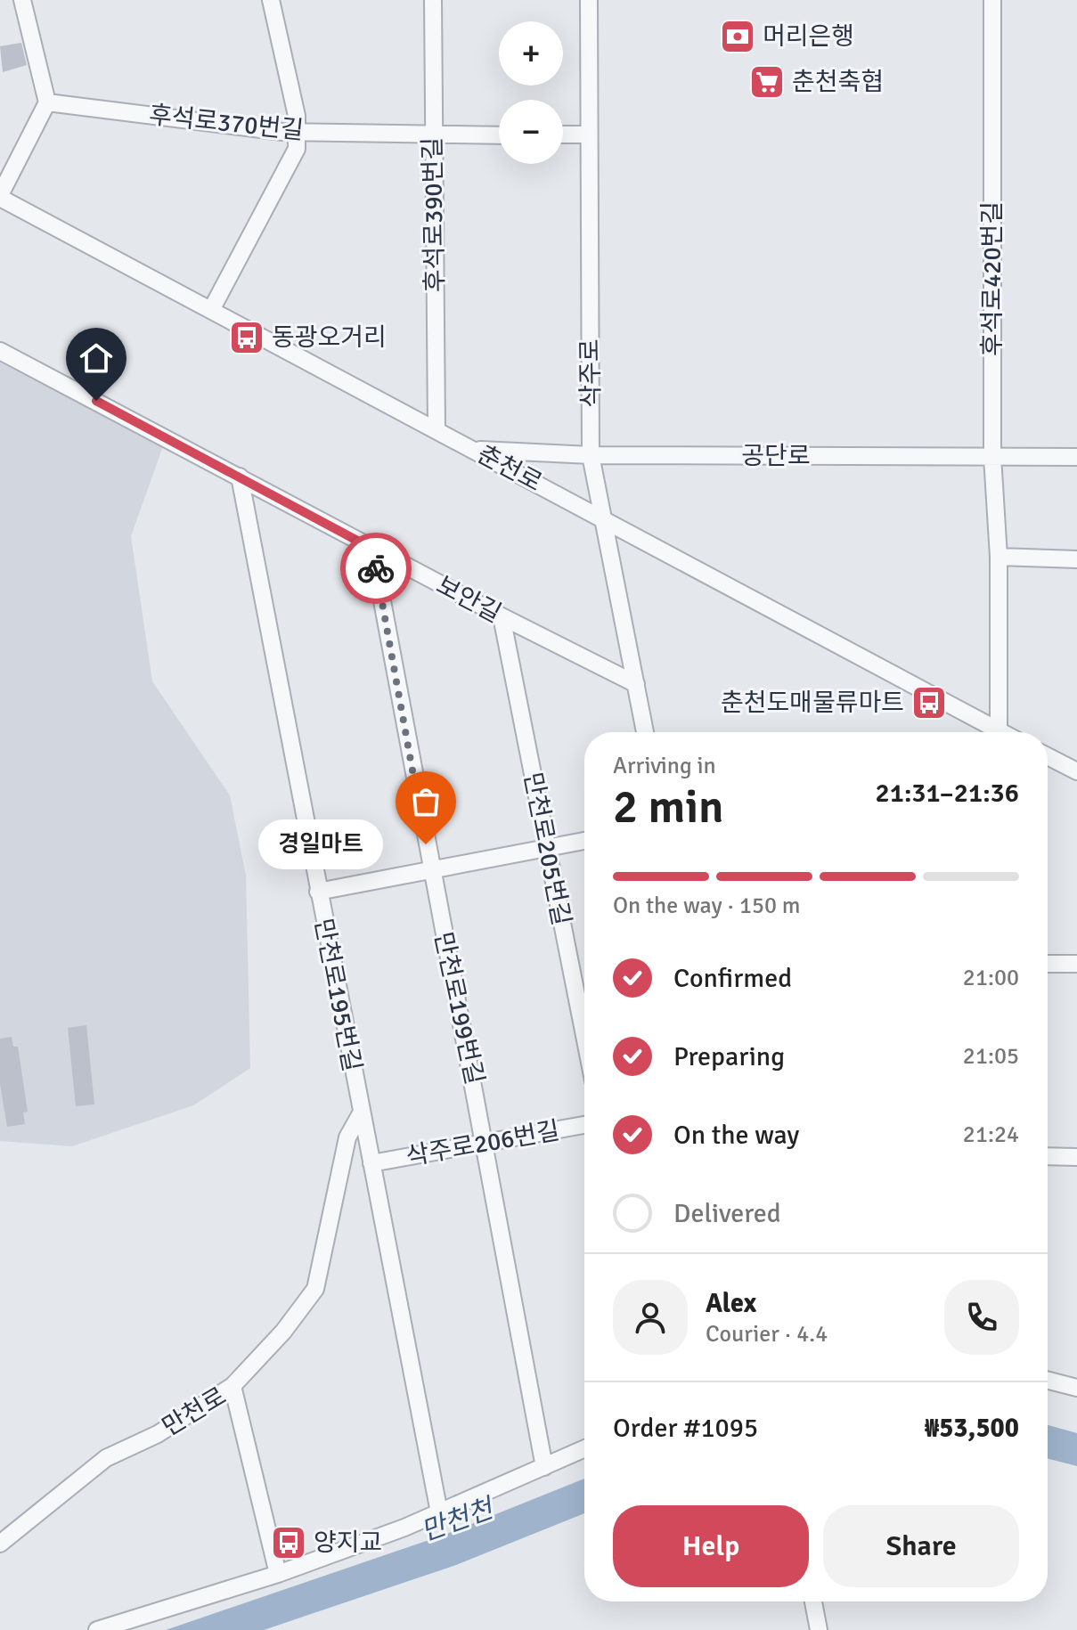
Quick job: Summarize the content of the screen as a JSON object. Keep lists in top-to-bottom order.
{
  "streets": {
    "street": [
      "후석로370번길",
      "후석로390번길",
      "후석로420번길",
      "삭주로",
      "공단로",
      "춘천로",
      "보안길",
      "만천로205번길",
      "만천로195번길",
      "만천로199번길",
      "삭주로206번길",
      "만천로"
    ]
  },
  "crossings": [
    ["후석로370번길", "후석로390번길"],
    ["후석로390번길", "춘천로"],
    ["후석로420번길", "공단로"],
    ["삭주로", "공단로"],
    ["삭주로", "춘천로"],
    ["삭주로", "보안길"],
    ["공단로", "춘천로"],
    ["보안길", "만천로205번길"],
    ["보안길", "만천로195번길"],
    ["보안길", "만천로199번길"],
    ["만천로195번길", "삭주로206번길"],
    ["만천로199번길", "삭주로206번길"]
  ],
  "water": ["만천천"],
  "places": {
    "bank": ["머리은행"],
    "supermarket": ["춘천축협"],
    "bus stop": ["동광오거리", "춘천도매물류마트", "양지교"],
    "other": ["경일마트"]
  },
  "page": {
    "map_buttons": ["+", "−"],
    "heading": ["2 min", "Arriving in", "21:31–21:36"],
    "panel": [
      "Alex",
      "Courier · 4.4",
      "Order #1095",
      "₩53,500"
    ],
    "bubble": "경일마트",
    "bar": "On the way · 150 m",
    "list": [
      ["Confirmed", "21:00"],
      ["Preparing", "21:05"],
      ["On the way", "21:24"],
      "Delivered"
    ],
    "buttons": ["Help", "Share"]
  }
}
